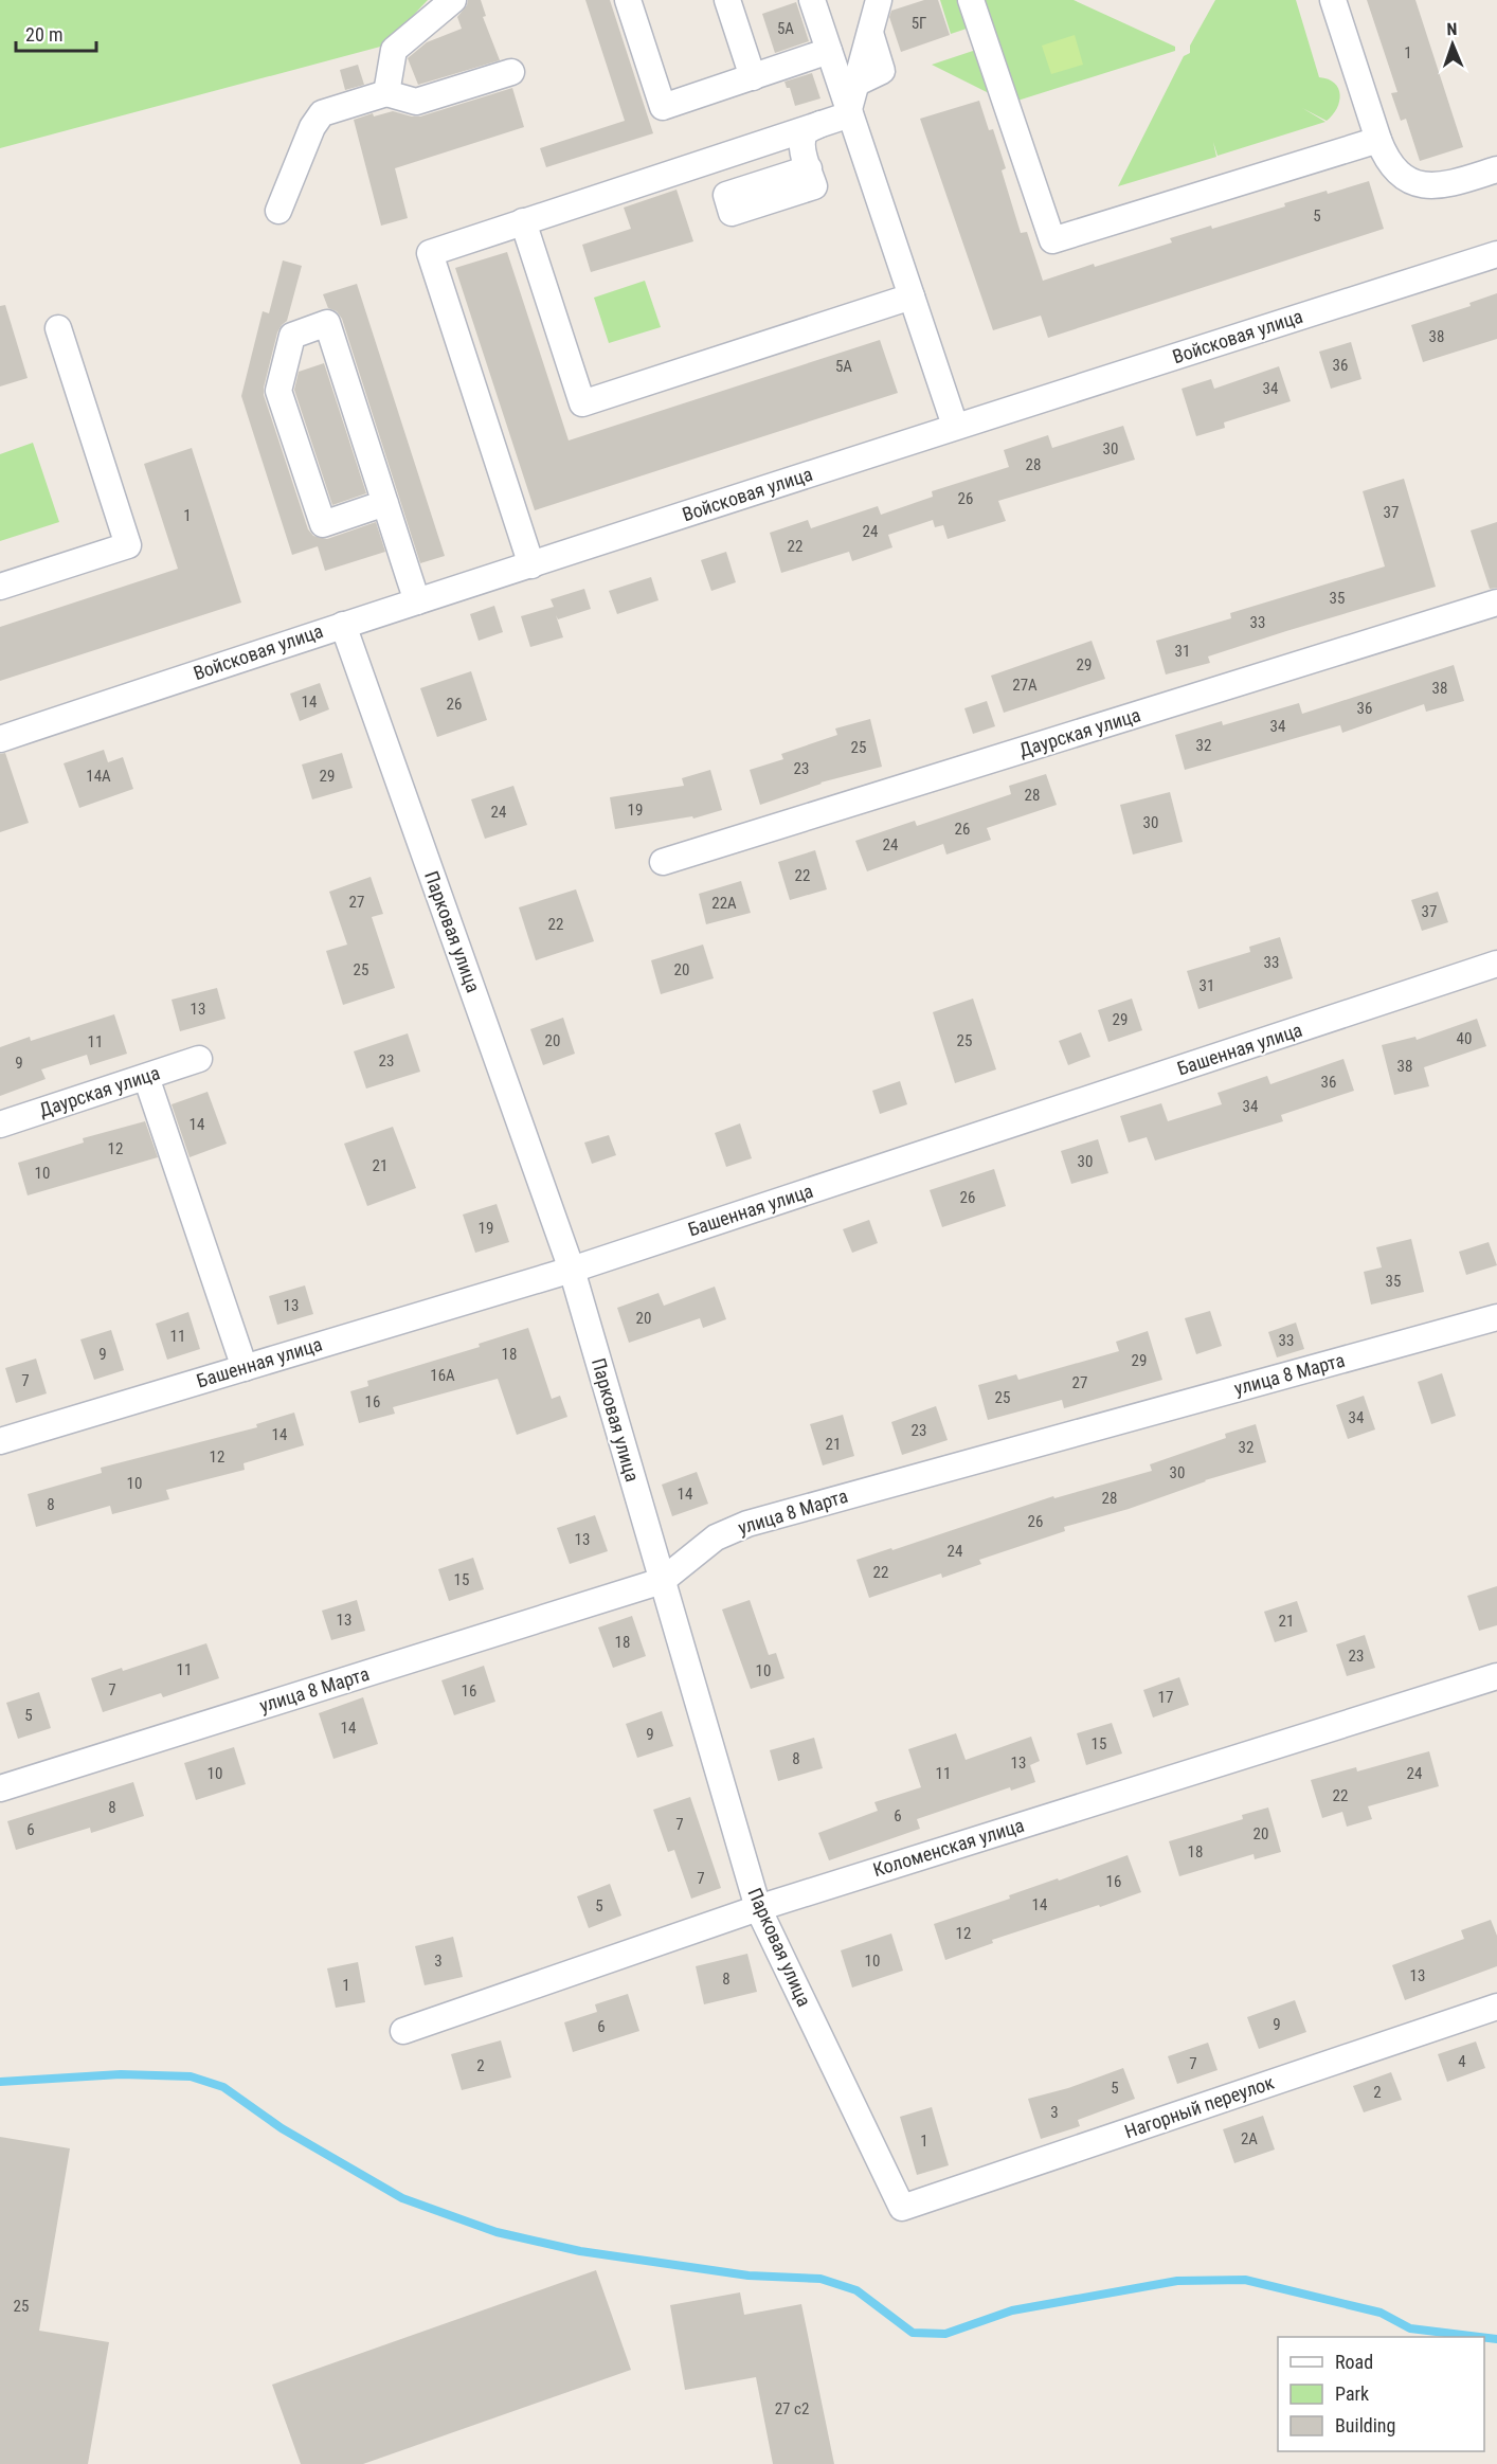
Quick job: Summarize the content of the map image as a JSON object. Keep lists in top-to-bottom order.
{
  "streets": {
    "street": [
      "Войсковая улица",
      "Даурская улица",
      "Парковая улица",
      "Башенная улица",
      "улица 8 Марта",
      "Коломенская улица",
      "Нагорный переулок"
    ]
  },
  "crossings": [
    ["Войсковая улица", "Парковая улица"],
    ["Парковая улица", "Башенная улица"],
    ["Парковая улица", "улица 8 Марта"],
    ["Парковая улица", "Коломенская улица"],
    ["Парковая улица", "Нагорный переулок"]
  ],
  "house_numbers": [
    "5Г",
    "5А",
    "1",
    "5",
    "38",
    "36",
    "5А",
    "34",
    "30",
    "28",
    "26",
    "37",
    "1",
    "24",
    "22",
    "35",
    "33",
    "31",
    "29",
    "27А",
    "38",
    "14",
    "26",
    "36",
    "34",
    "32",
    "25",
    "23",
    "14А",
    "29",
    "28",
    "19",
    "24",
    "30",
    "26",
    "24",
    "22",
    "27",
    "22А",
    "37",
    "22",
    "33",
    "25",
    "20",
    "31",
    "13",
    "29",
    "40",
    "20",
    "25",
    "11",
    "23",
    "9",
    "38",
    "36",
    "34",
    "14",
    "12",
    "30",
    "21",
    "10",
    "26",
    "19",
    "35",
    "13",
    "20",
    "11",
    "33",
    "9",
    "18",
    "29",
    "16А",
    "7",
    "27",
    "25",
    "16",
    "34",
    "23",
    "14",
    "21",
    "32",
    "12",
    "30",
    "10",
    "14",
    "28",
    "8",
    "26",
    "13",
    "24",
    "22",
    "15",
    "13",
    "21",
    "18",
    "23",
    "11",
    "10",
    "7",
    "16",
    "17",
    "5",
    "14",
    "9",
    "15",
    "8",
    "13",
    "10",
    "11",
    "24",
    "22",
    "8",
    "6",
    "7",
    "6",
    "20",
    "18",
    "7",
    "16",
    "14",
    "5",
    "12",
    "3",
    "10",
    "13",
    "8",
    "1",
    "9",
    "6",
    "4",
    "7",
    "2",
    "5",
    "2",
    "3",
    "2А",
    "1",
    "25",
    "27 с2"
  ],
  "legend": ["Road", "Park", "Building"],
  "scale_bar": "20 m",
  "north": "top"
}
